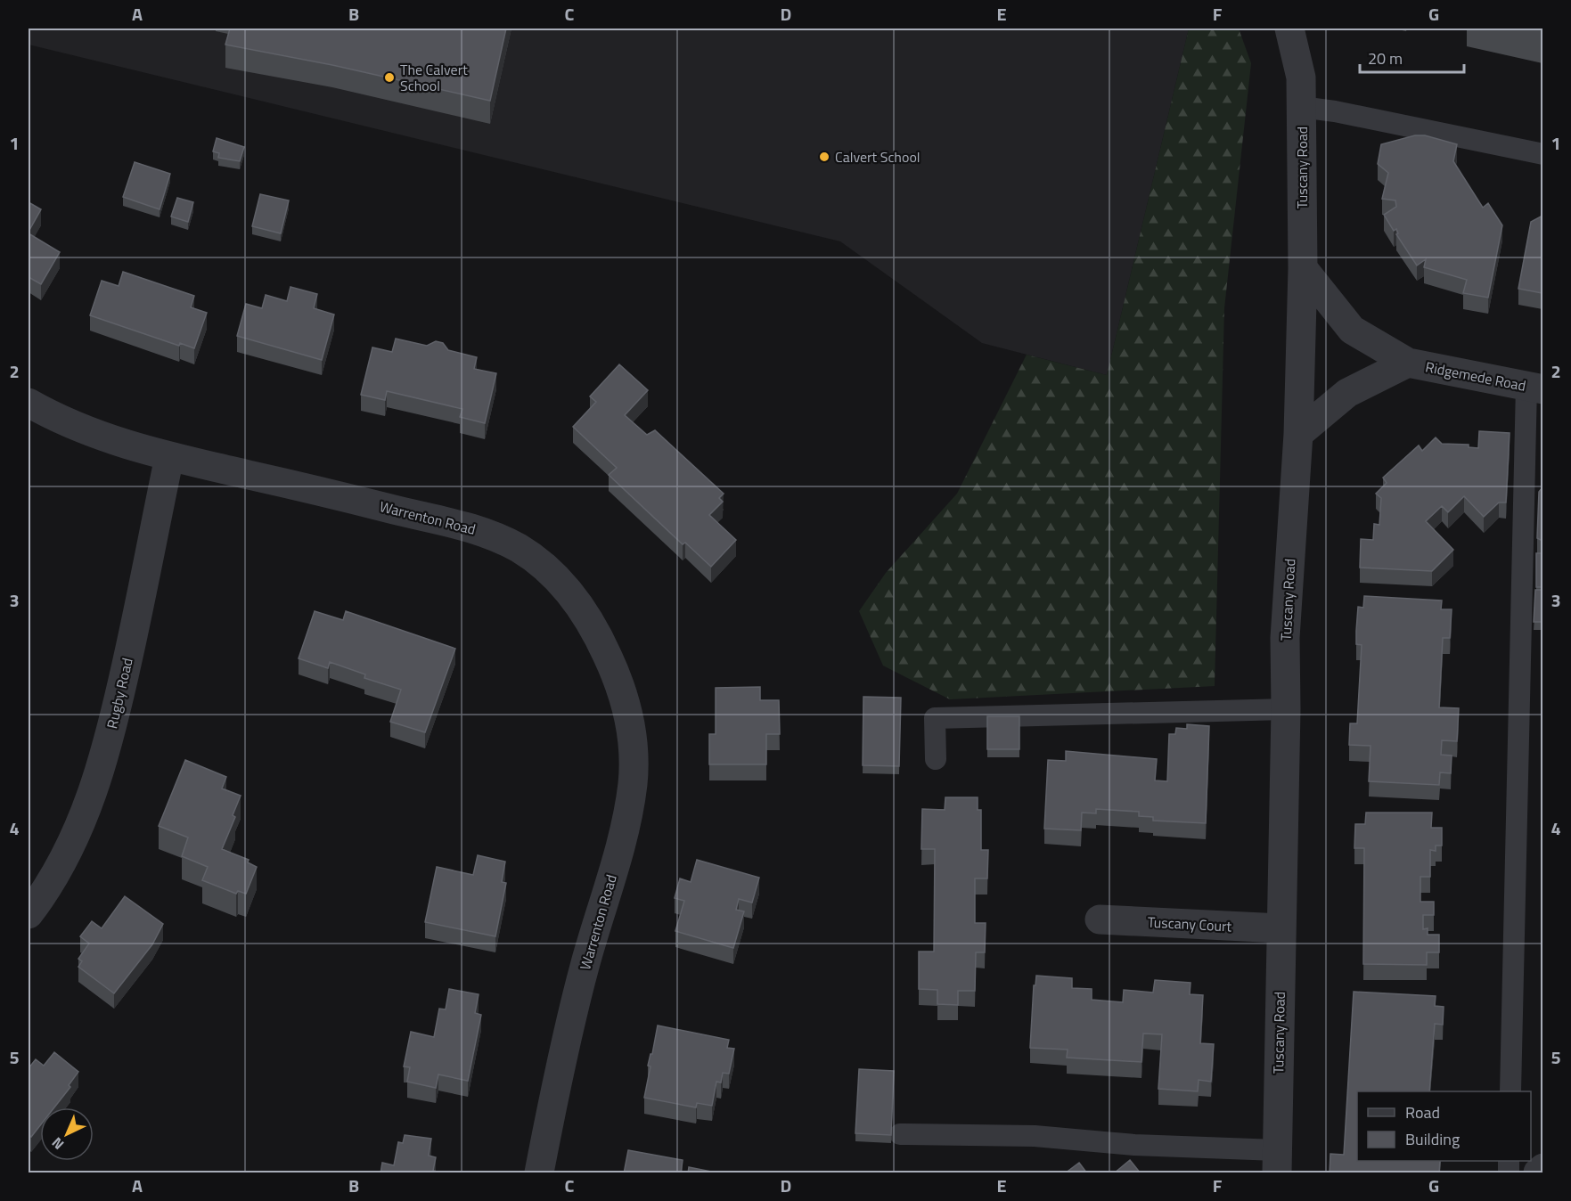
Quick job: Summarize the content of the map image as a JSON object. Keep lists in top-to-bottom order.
{
  "streets": {
    "street": [
      "Tuscany Road",
      "Ridgemede Road",
      "Warrenton Road",
      "Rugby Road",
      "Tuscany Court"
    ]
  },
  "crossings": [
    ["Tuscany Road", "Ridgemede Road"],
    ["Tuscany Road", "Tuscany Court"],
    ["Warrenton Road", "Rugby Road"]
  ],
  "places": ["The Calvert School", "Calvert School"],
  "legend": ["Road", "Building"],
  "scale_bar": "20 m",
  "north": "bottom left",
  "grid": {
    "columns": [
      "A",
      "B",
      "C",
      "D",
      "E",
      "F",
      "G"
    ],
    "rows": [
      "1",
      "2",
      "3",
      "4",
      "5"
    ]
  }
}
